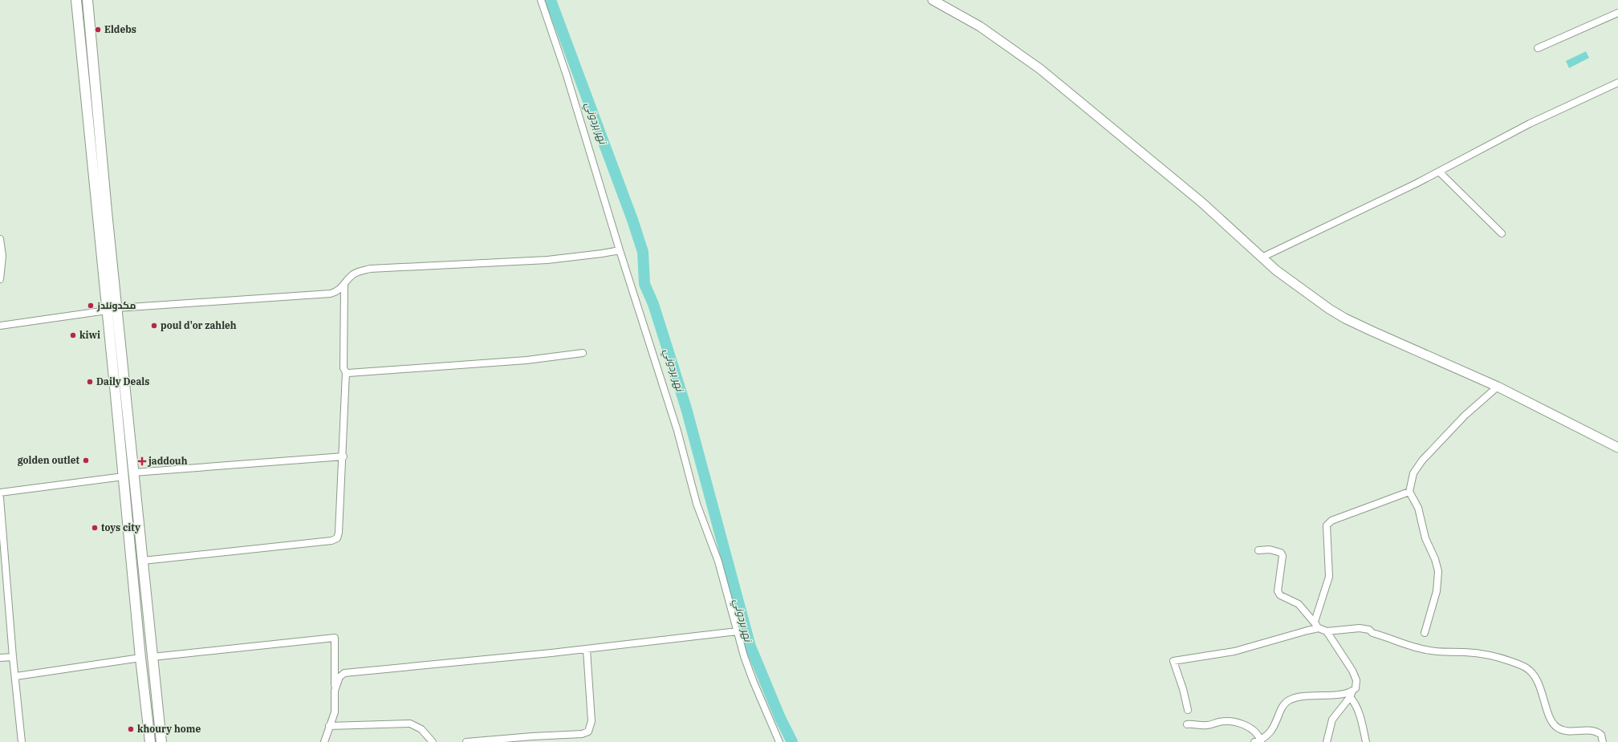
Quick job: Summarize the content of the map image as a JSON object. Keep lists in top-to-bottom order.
{
  "water": ["نهر بردوني"],
  "places": {
    "other": [
      "Eldebs",
      "مكدونلدز",
      "poul d'or zahleh",
      "kiwi",
      "Daily Deals",
      "golden outlet",
      "toys city",
      "khoury home"
    ],
    "health": ["jaddouh"]
  }
}
